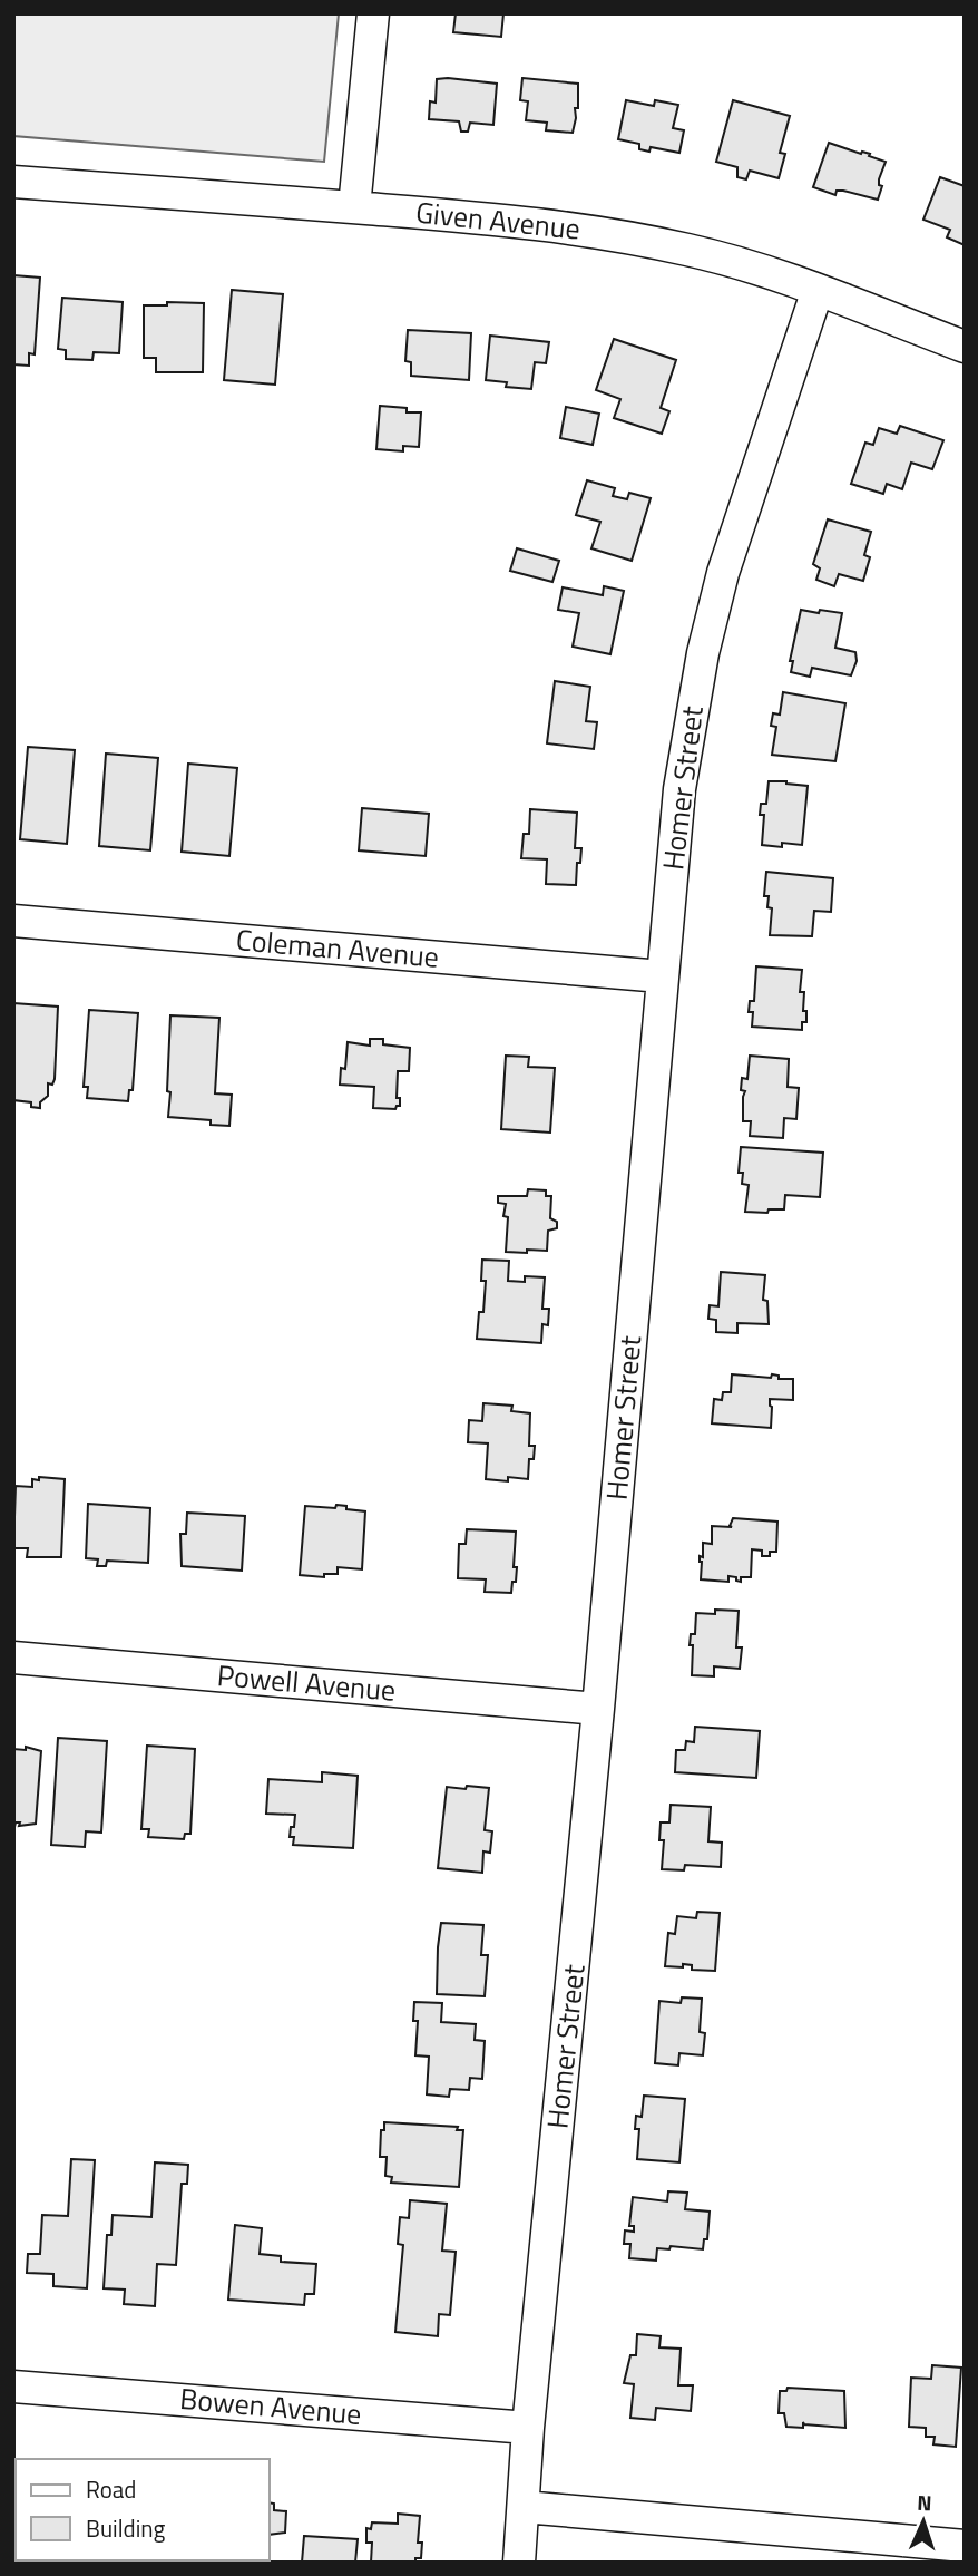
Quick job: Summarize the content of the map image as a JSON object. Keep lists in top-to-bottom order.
{
  "streets": {
    "street": [
      "Given Avenue",
      "Homer Street",
      "Coleman Avenue",
      "Powell Avenue",
      "Bowen Avenue"
    ]
  },
  "crossings": [
    ["Given Avenue", "Homer Street"],
    ["Homer Street", "Coleman Avenue"],
    ["Homer Street", "Powell Avenue"],
    ["Homer Street", "Bowen Avenue"]
  ],
  "legend": ["Road", "Building"],
  "north": "top"
}
